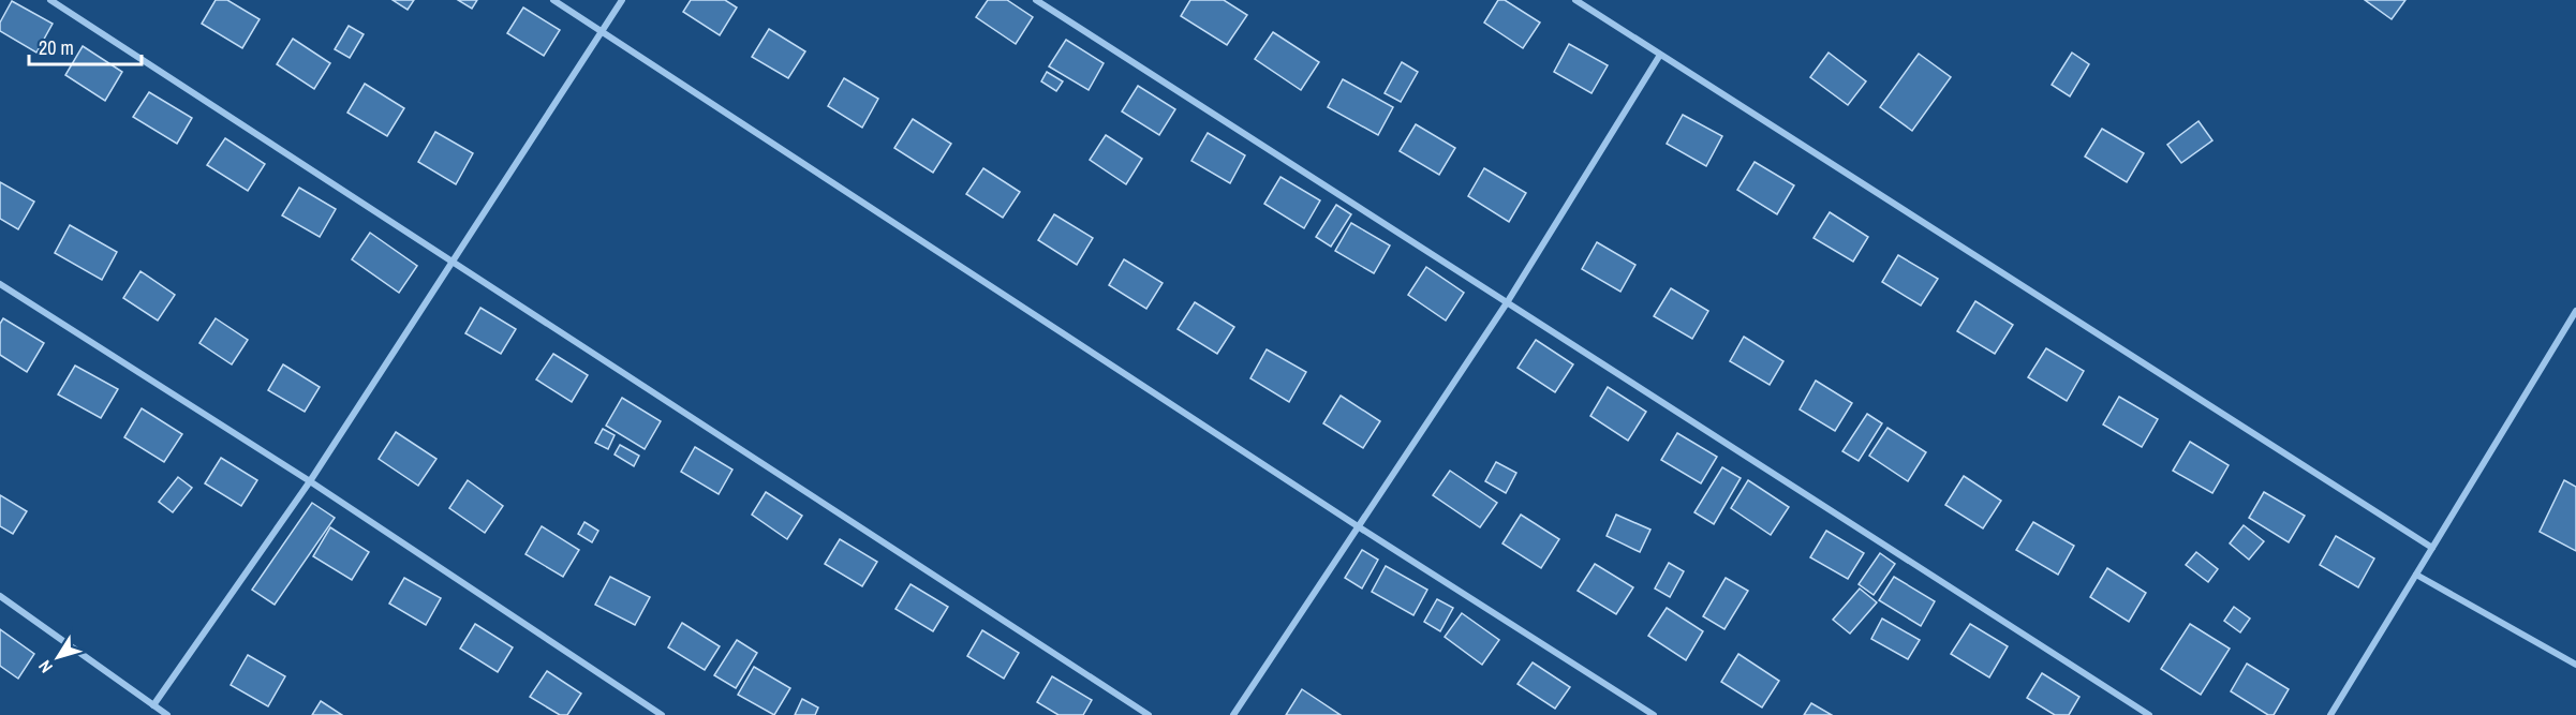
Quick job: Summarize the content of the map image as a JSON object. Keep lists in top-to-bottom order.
{
  "scale_bar": "20 m",
  "north": "bottom left"
}
